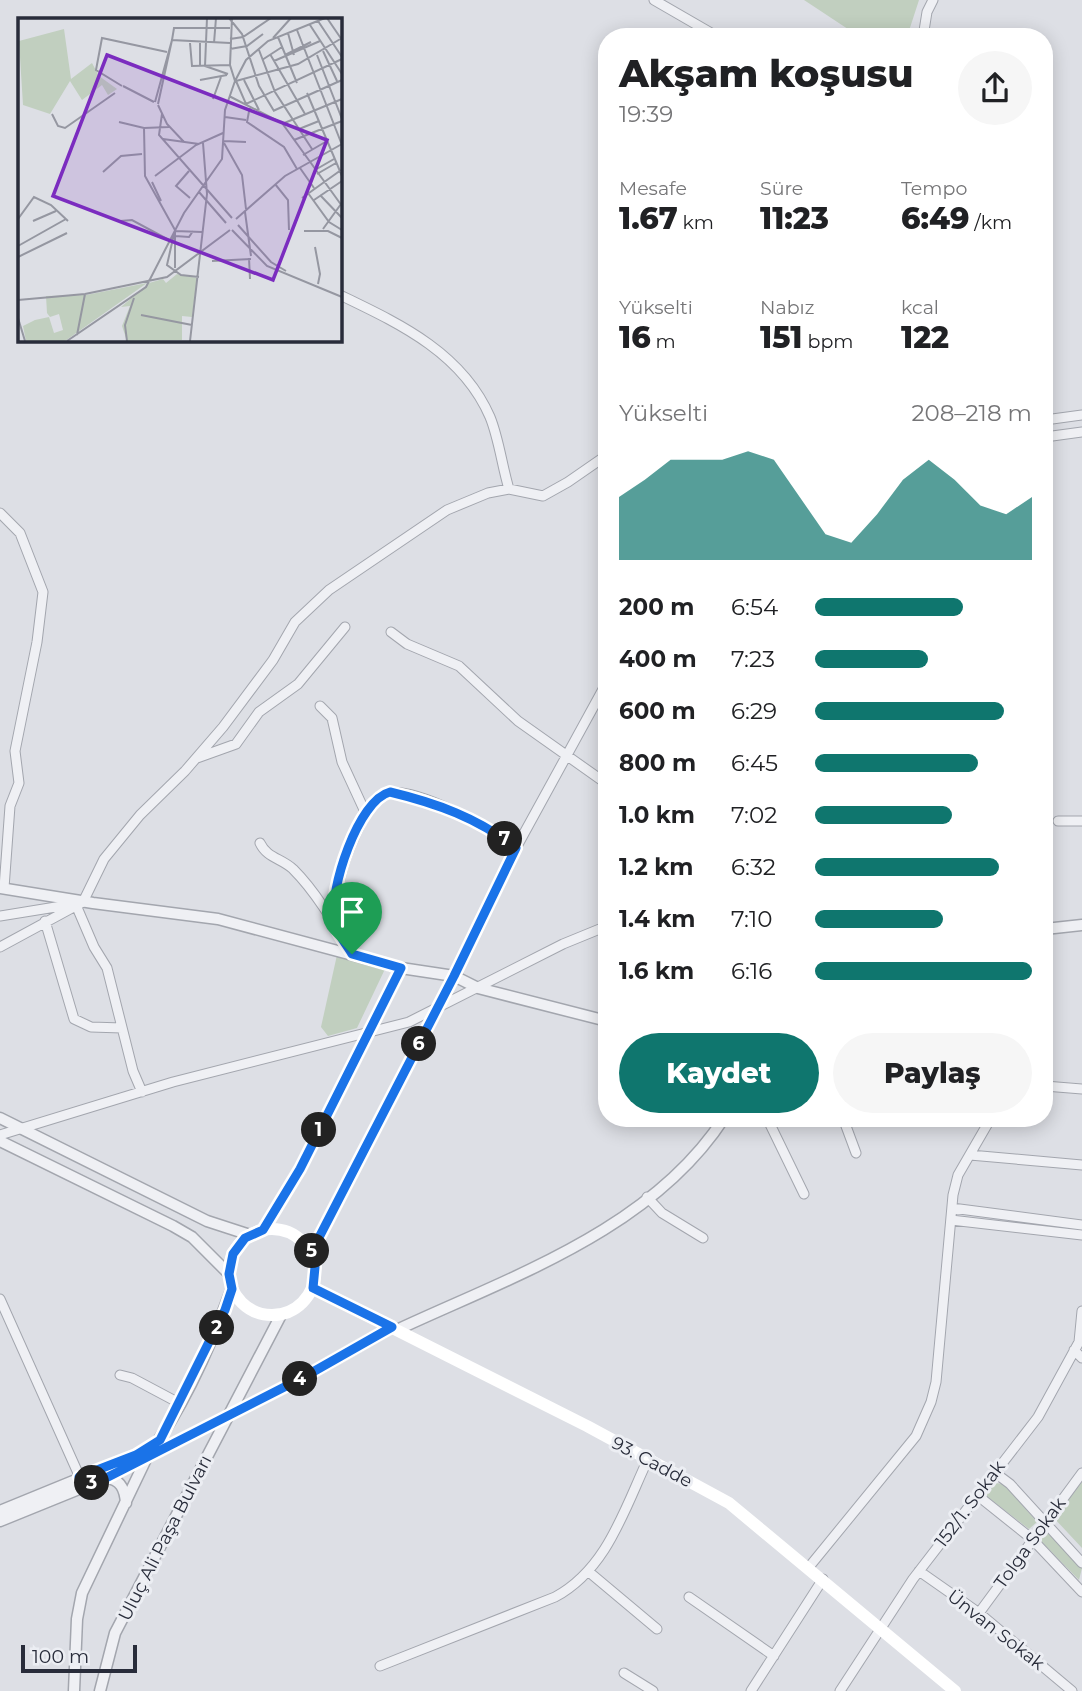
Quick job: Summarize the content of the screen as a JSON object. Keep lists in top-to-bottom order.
{
  "streets": {
    "main road": ["93. Cadde", "Uluç Ali Paşa Bulvarı"],
    "street": ["152/1. Sokak", "Tolga Sokak", "Ünvan Sokak"]
  },
  "crossings": [
    ["93. Cadde", "152/1. Sokak"],
    ["93. Cadde", "Uluç Ali Paşa Bulvarı"],
    ["152/1. Sokak", "Ünvan Sokak"],
    ["Tolga Sokak", "Ünvan Sokak"]
  ],
  "scale_bar": "100 m",
  "page": {
    "heading": ["Akşam koşusu", "19:39"],
    "stats": [
      ["Mesafe", "1.67 km"],
      ["Süre", "11:23"],
      ["Tempo", "6:49 /km"],
      ["Yükselti", "16 m"],
      ["Nabız", "151 bpm"],
      ["kcal", "122"]
    ],
    "chart": ["Yükselti", "208–218 m"],
    "list": [
      {
        "name": "200 m",
        "note": "6:54"
      },
      {
        "name": "400 m",
        "note": "7:23"
      },
      {
        "name": "600 m",
        "note": "6:29"
      },
      {
        "name": "800 m",
        "note": "6:45"
      },
      {
        "name": "1.0 km",
        "note": "7:02"
      },
      {
        "name": "1.2 km",
        "note": "6:32"
      },
      {
        "name": "1.4 km",
        "note": "7:10"
      },
      {
        "name": "1.6 km",
        "note": "6:16"
      }
    ],
    "pins": [
      "7",
      "6",
      "1",
      "5",
      "2",
      "4",
      "3"
    ],
    "buttons": ["Kaydet", "Paylaş"],
    "scale": "100 m"
  }
}
